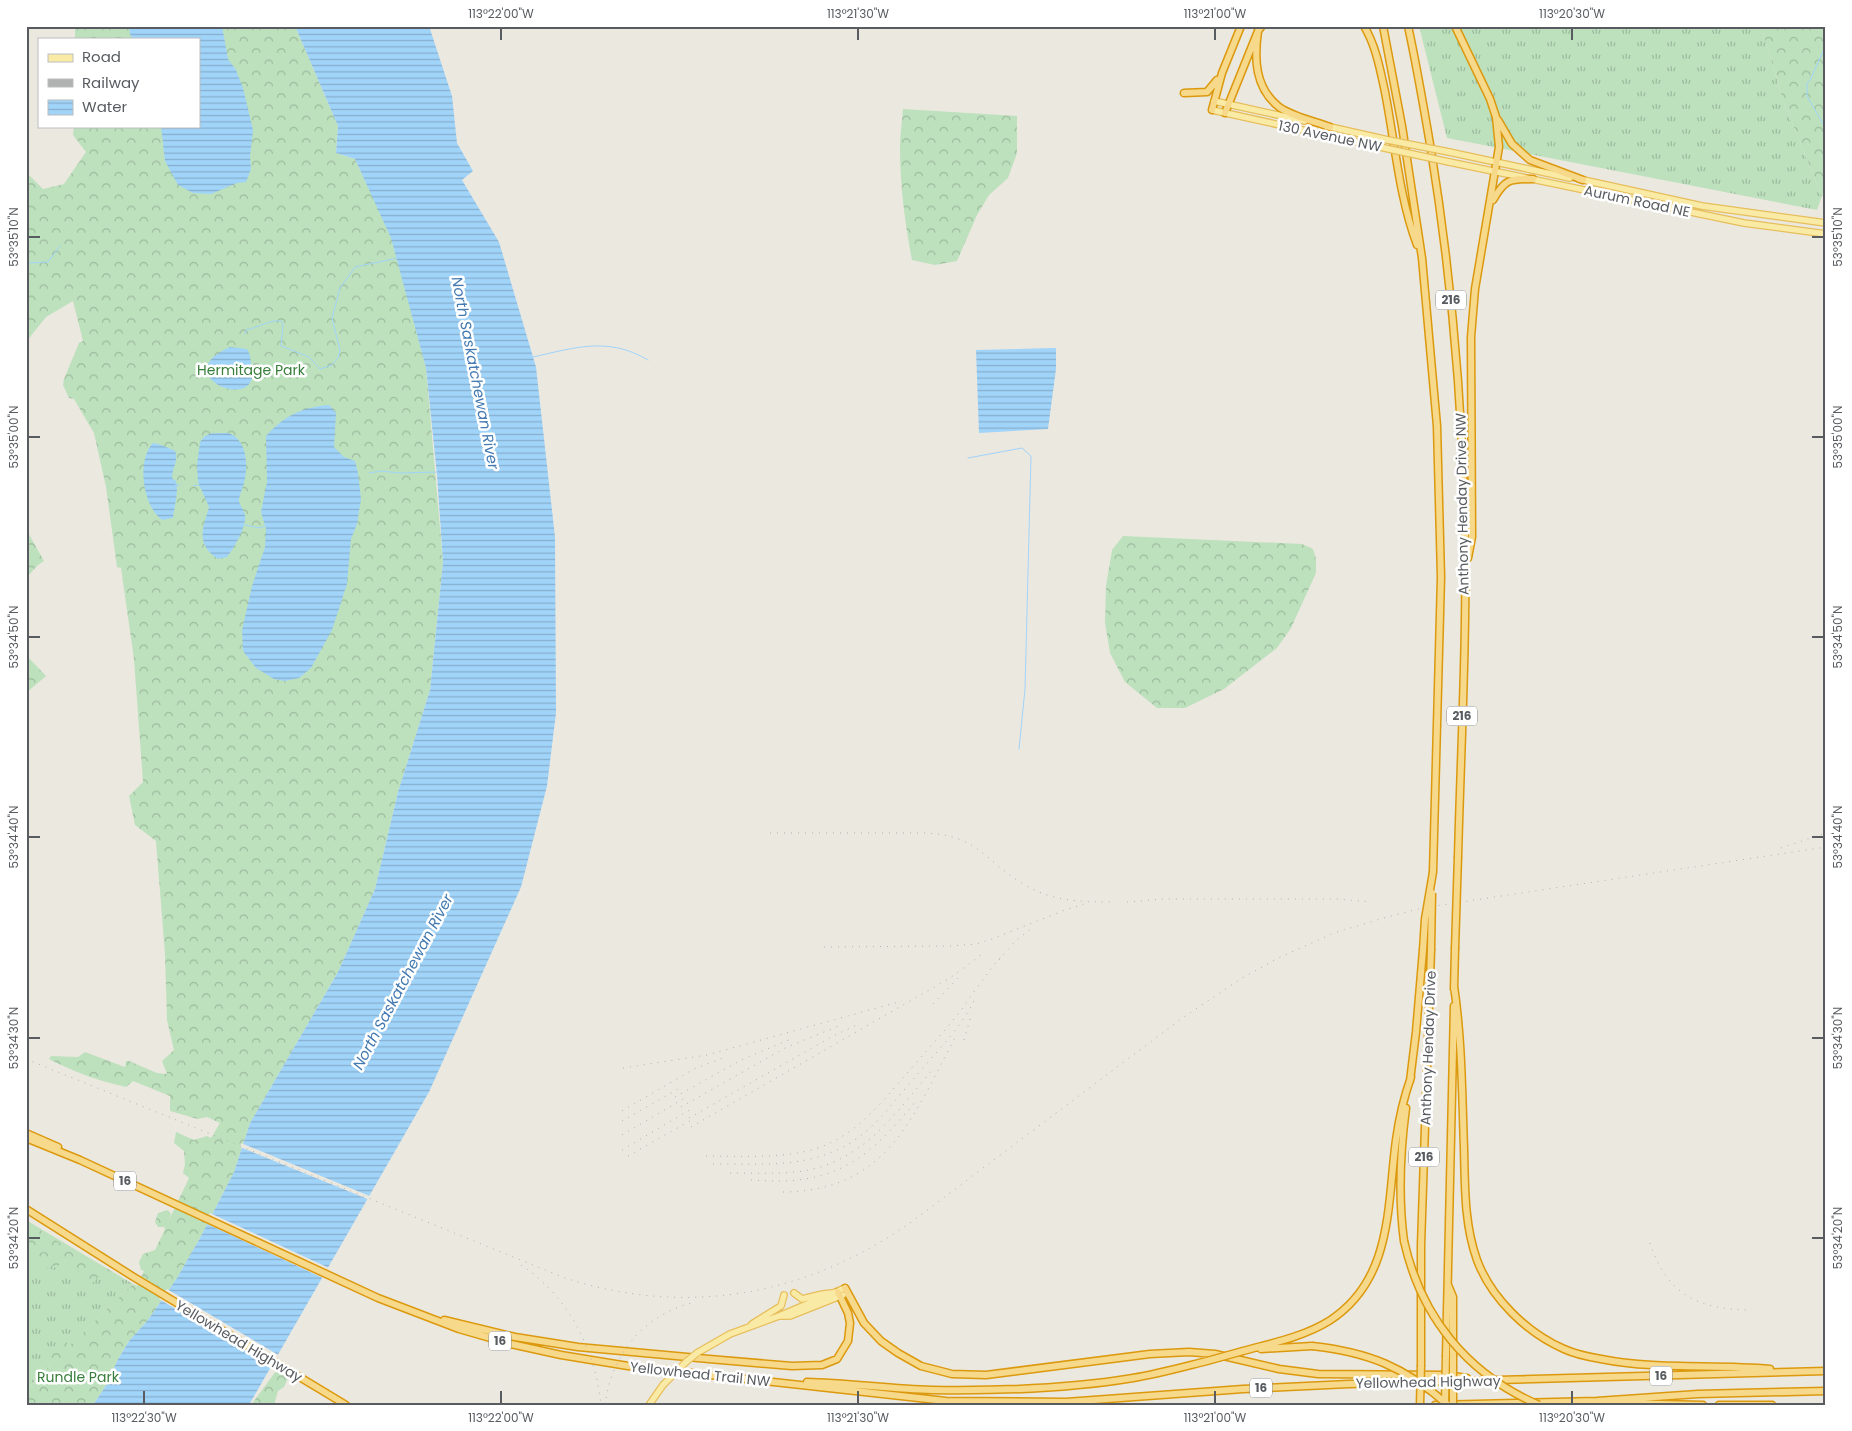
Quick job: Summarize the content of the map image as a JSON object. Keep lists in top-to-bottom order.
{
  "streets": {
    "highway": [
      "216",
      "Anthony Henday Drive NW",
      "Anthony Henday Drive",
      "16",
      "Yellowhead Highway",
      "Yellowhead Trail NW"
    ],
    "main road": ["130 Avenue NW", "Aurum Road NE"]
  },
  "crossings": [
    ["130 Avenue NW", "Aurum Road NE"],
    ["Anthony Henday Drive NW", "Anthony Henday Drive"],
    ["16", "Yellowhead Trail NW"],
    ["Yellowhead Highway", "Yellowhead Trail NW"]
  ],
  "water": ["North Saskatchewan River"],
  "parks": ["Hermitage Park", "Rundle Park"],
  "legend": ["Road", "Railway", "Water"],
  "coordinates": [
    "113°22'00\"W",
    "113°21'30\"W",
    "113°21'00\"W",
    "113°20'30\"W",
    "53°35'10\"N",
    "53°35'00\"N",
    "53°34'50\"N",
    "53°34'40\"N",
    "53°34'30\"N",
    "53°34'20\"N",
    "113°22'30\"W"
  ]
}
